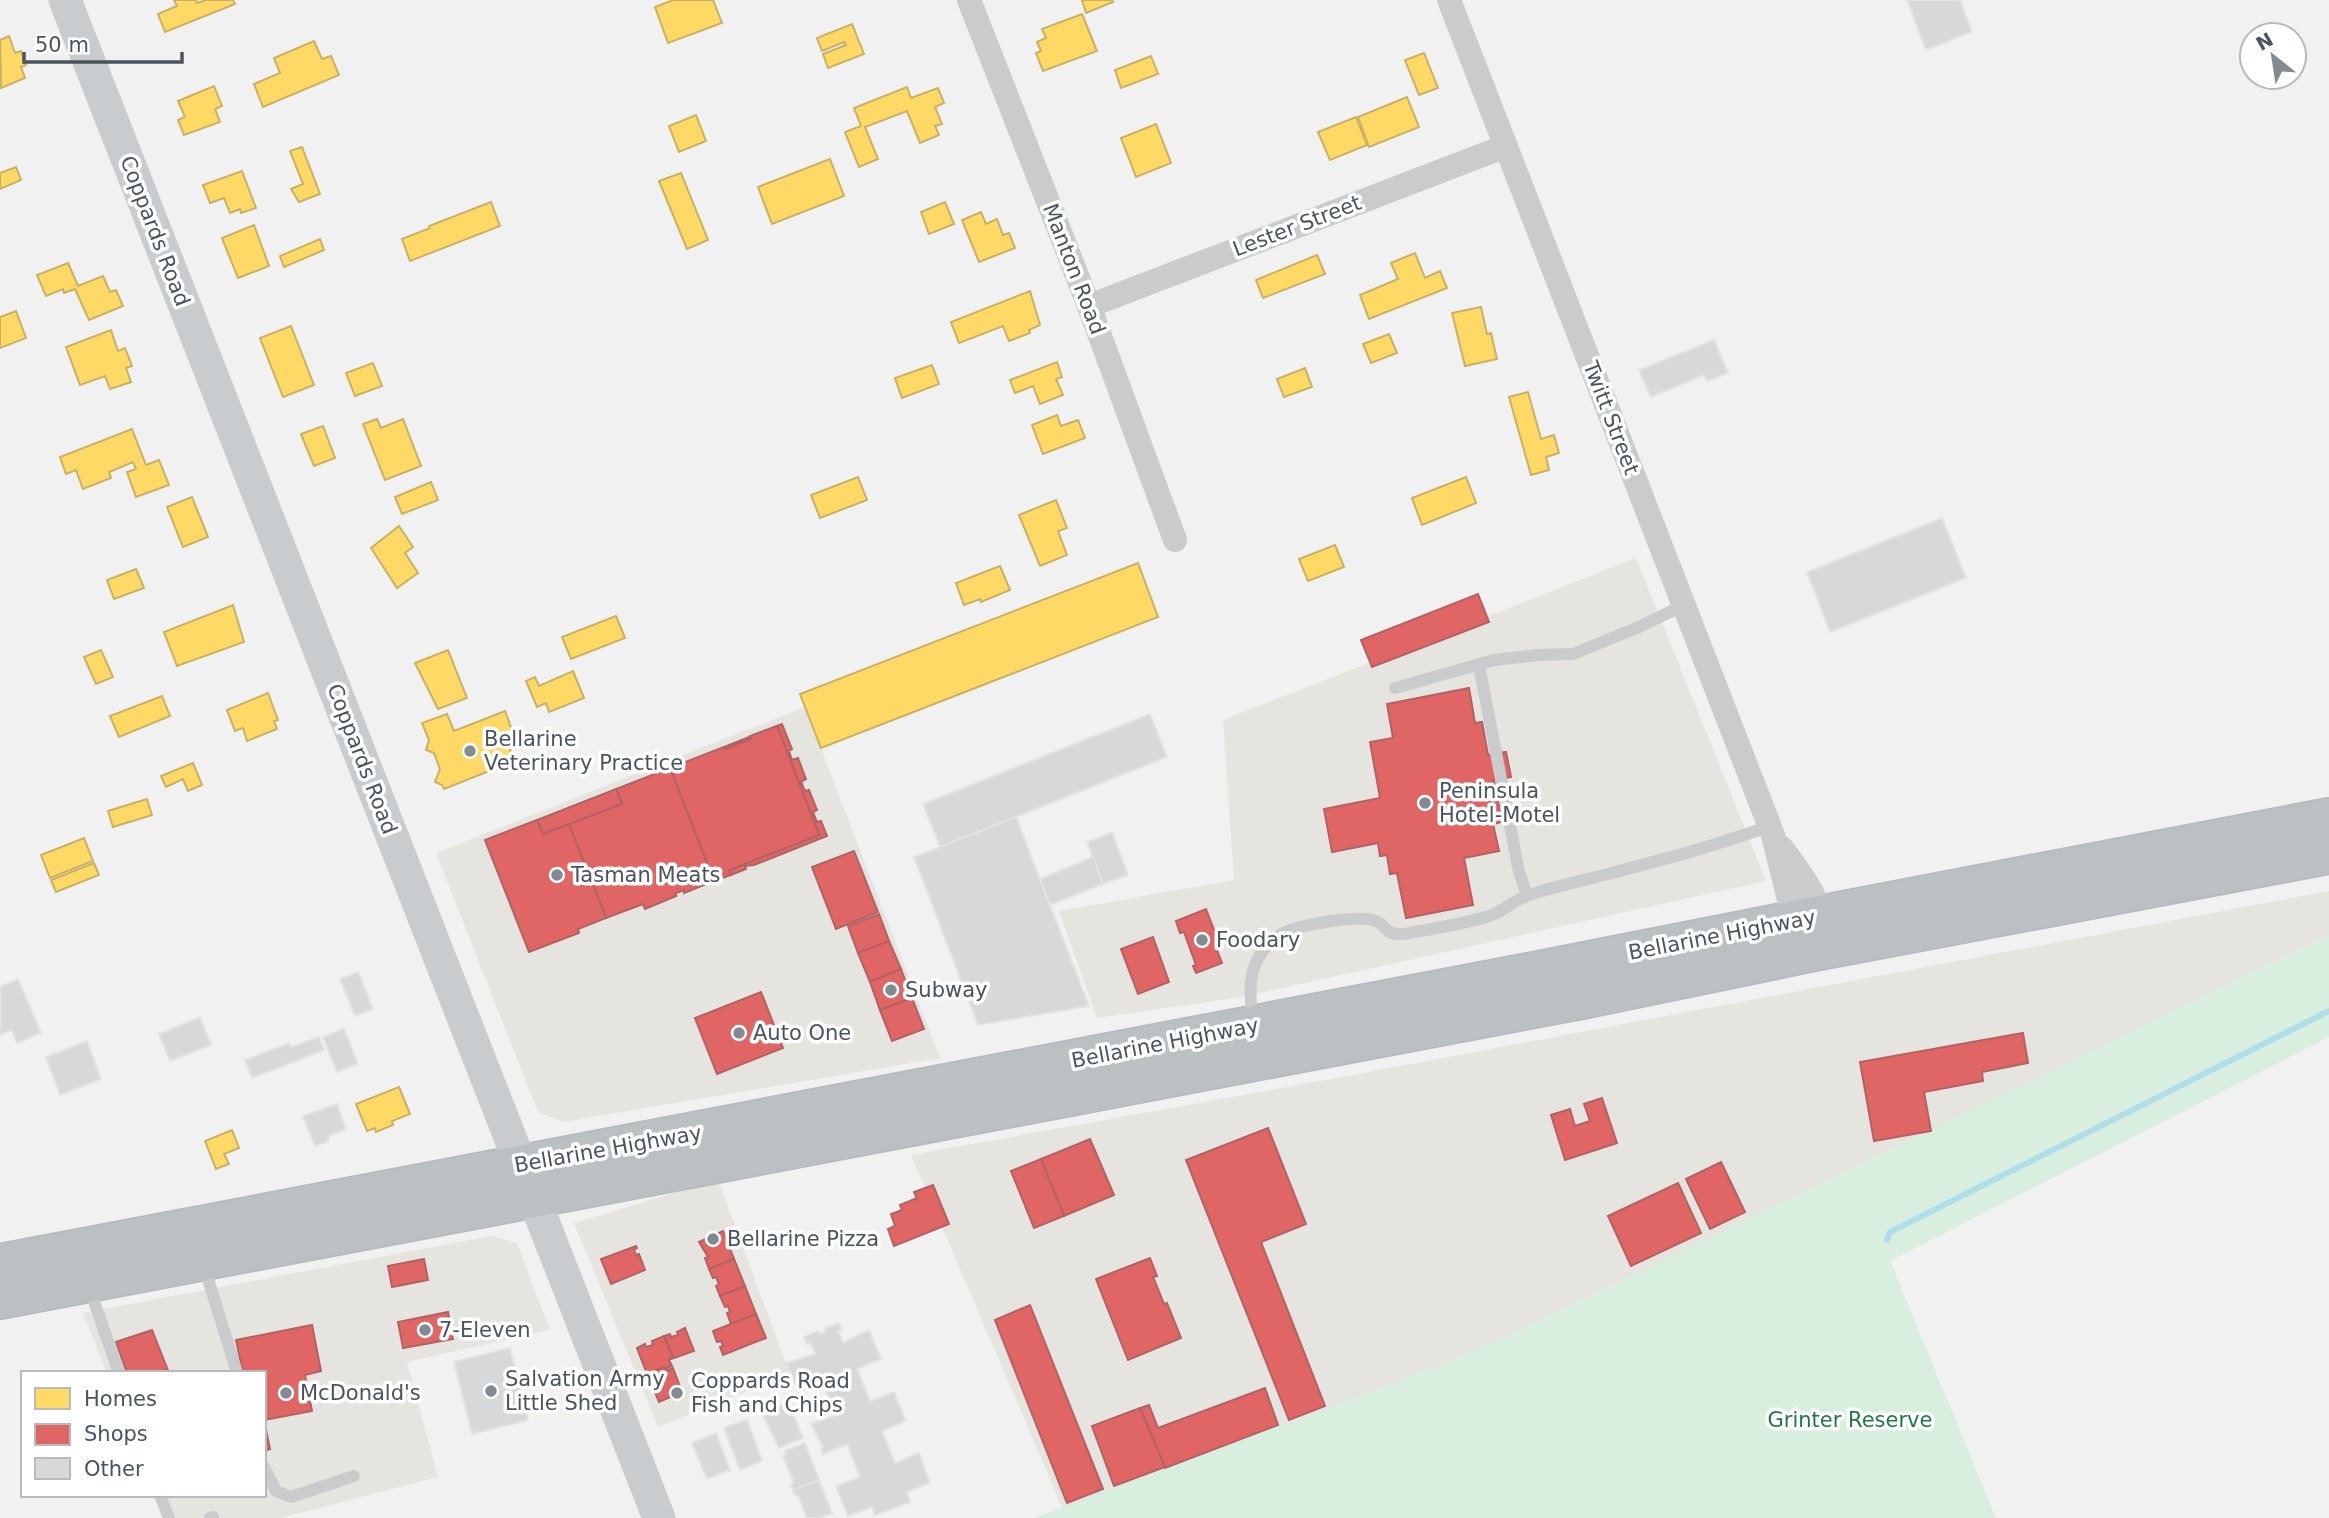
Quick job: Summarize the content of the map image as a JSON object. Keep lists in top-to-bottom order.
{
  "streets": {
    "highway": ["Bellarine Highway"],
    "street": [
      "Lester Street",
      "Coppards Road",
      "Manton Road",
      "Twitt Street"
    ]
  },
  "crossings": [
    ["Lester Street", "Manton Road"],
    ["Lester Street", "Twitt Street"],
    ["Coppards Road", "Bellarine Highway"],
    ["Twitt Street", "Bellarine Highway"]
  ],
  "parks": ["Grinter Reserve"],
  "places": [
    "Bellarine Veterinary Practice",
    "Peninsula Hotel-Motel",
    "Tasman Meats",
    "Foodary",
    "Subway",
    "Auto One",
    "Bellarine Pizza",
    "7-Eleven",
    "Salvation Army Little Shed",
    "McDonald's",
    "Coppards Road Fish and Chips"
  ],
  "legend": ["Homes", "Shops", "Other"],
  "scale_bar": "50 m",
  "north": "top left"
}
